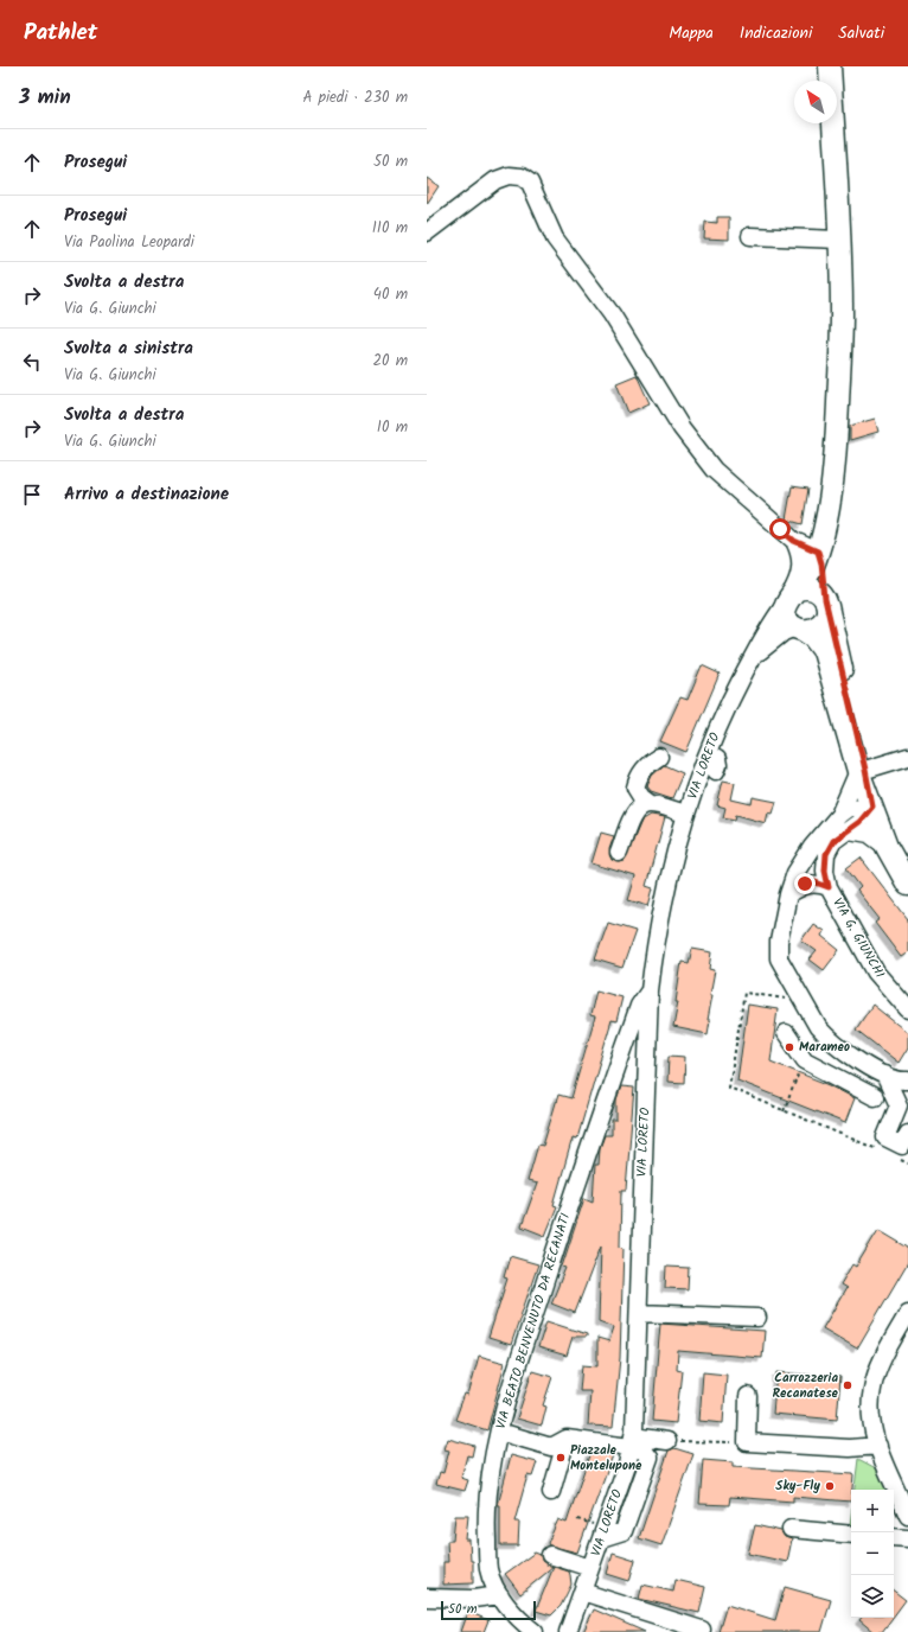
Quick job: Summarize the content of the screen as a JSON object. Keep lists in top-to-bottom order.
{
  "streets": {
    "street": ["VIA LORETO", "VIA G. GIUNCHI", "VIA BEATO BENVENUTO DA RECANATI"]
  },
  "crossings": [
    ["VIA LORETO", "VIA BEATO BENVENUTO DA RECANATI"]
  ],
  "places": [
    "Marameo",
    "Carrozzeria Recanatese",
    "Piazzale Montelupone",
    "Sky-Fly"
  ],
  "scale_bar": "50 m",
  "north": "top left",
  "page": {
    "header": "Pathlet",
    "nav": ["Mappa", "Indicazioni", "Salvati"],
    "heading": ["3 min", "A piedi · 230 m"],
    "list": [
      ["Prosegui", "50 m"],
      ["Prosegui", "Via Paolina Leopardi", "110 m"],
      ["Svolta a destra", "Via G. Giunchi", "40 m"],
      ["Svolta a sinistra", "Via G. Giunchi", "20 m"],
      ["Svolta a destra", "Via G. Giunchi", "10 m"],
      "Arrivo a destinazione"
    ],
    "map_buttons": ["+", "−"],
    "scale": "50 m"
  }
}
